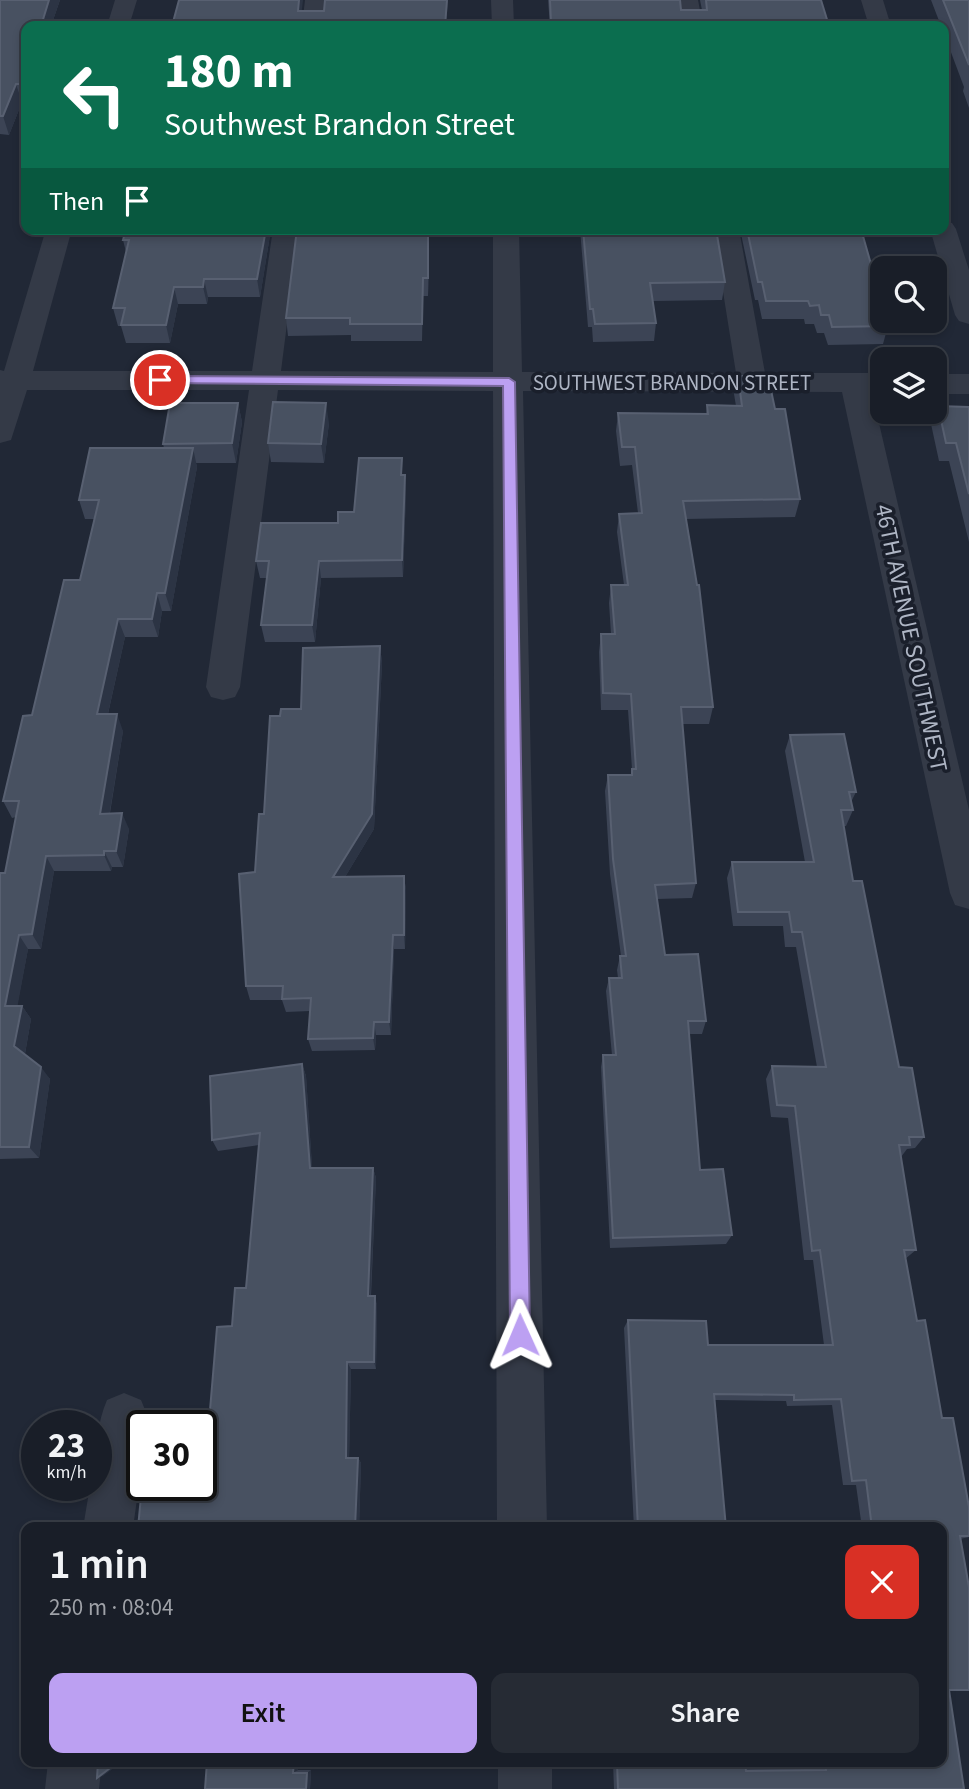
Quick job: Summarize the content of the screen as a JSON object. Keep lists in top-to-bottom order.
{
  "streets": {
    "street": ["SOUTHWEST BRANDON STREET", "46TH AVENUE SOUTHWEST"]
  },
  "crossings": [
    ["SOUTHWEST BRANDON STREET", "46TH AVENUE SOUTHWEST"]
  ],
  "page": {
    "turn": ["180 m", "Southwest Brandon Street"],
    "then": "Then",
    "speed": "23 km/h",
    "limit": "30",
    "heading": ["1 min", "250 m · 08:04"],
    "buttons": ["Exit", "Share"]
  }
}
